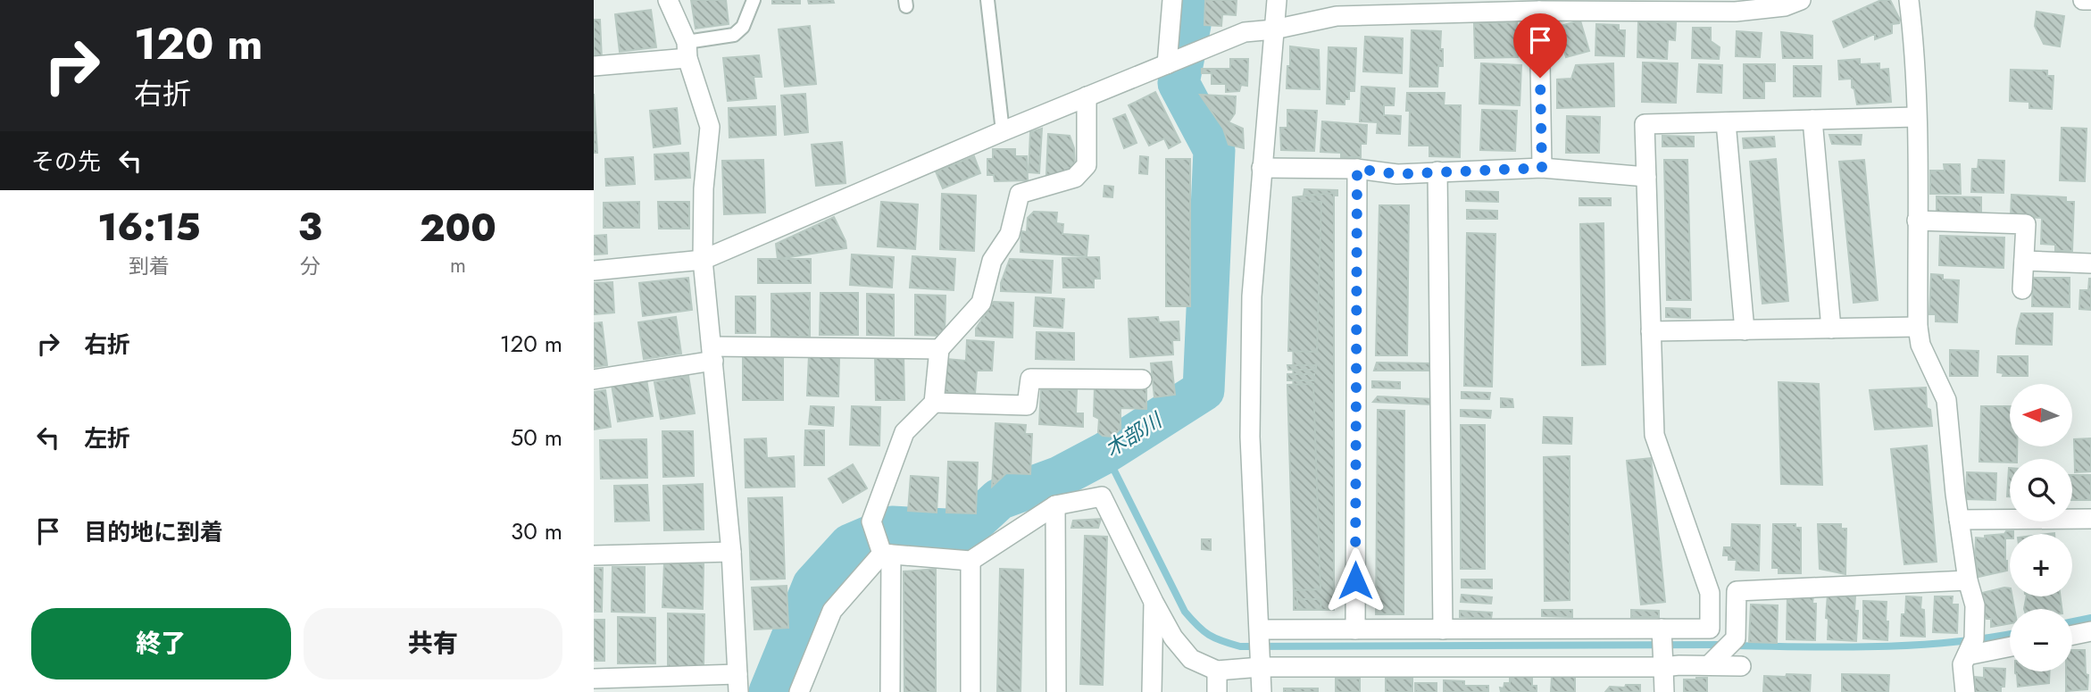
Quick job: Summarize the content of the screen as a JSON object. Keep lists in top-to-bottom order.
{
  "water": ["木部川"],
  "north": "left",
  "page": {
    "turn": ["120 m", "右折"],
    "then": "その先",
    "eta": [
      "16:15",
      "到着",
      "3",
      "分",
      "200",
      "m"
    ],
    "list": [
      {
        "name": "右折",
        "value": "120 m"
      },
      {
        "name": "左折",
        "value": "50 m"
      },
      {
        "name": "目的地に到着",
        "value": "30 m"
      }
    ],
    "map_buttons": ["+", "−"],
    "buttons": ["終了", "共有"]
  }
}
